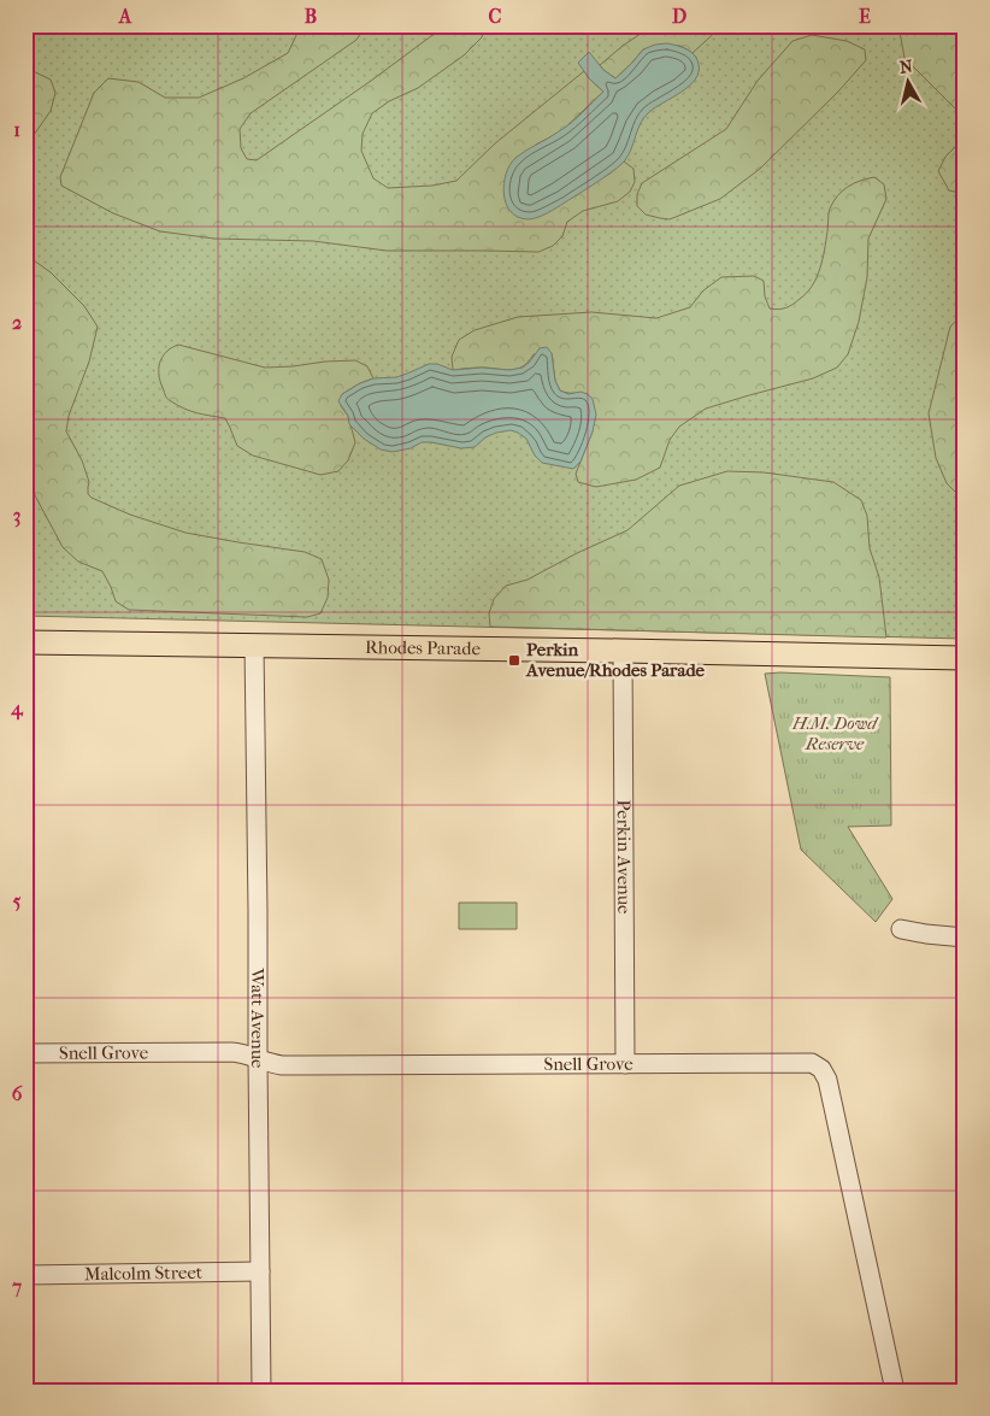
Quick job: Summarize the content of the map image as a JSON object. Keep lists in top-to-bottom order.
{
  "streets": {
    "main road": ["Rhodes Parade"],
    "street": [
      "Perkin Avenue",
      "Watt Avenue",
      "Snell Grove",
      "Malcolm Street"
    ]
  },
  "crossings": [
    ["Rhodes Parade", "Perkin Avenue"],
    ["Rhodes Parade", "Watt Avenue"],
    ["Perkin Avenue", "Snell Grove"],
    ["Watt Avenue", "Snell Grove"],
    ["Watt Avenue", "Malcolm Street"]
  ],
  "parks": ["H.M. Dowd Reserve"],
  "places": {
    "transit": ["Perkin Avenue/Rhodes Parade"]
  },
  "north": "top",
  "grid": {
    "columns": [
      "A",
      "B",
      "C",
      "D",
      "E"
    ],
    "rows": [
      "1",
      "2",
      "3",
      "4",
      "5",
      "6",
      "7"
    ]
  }
}
